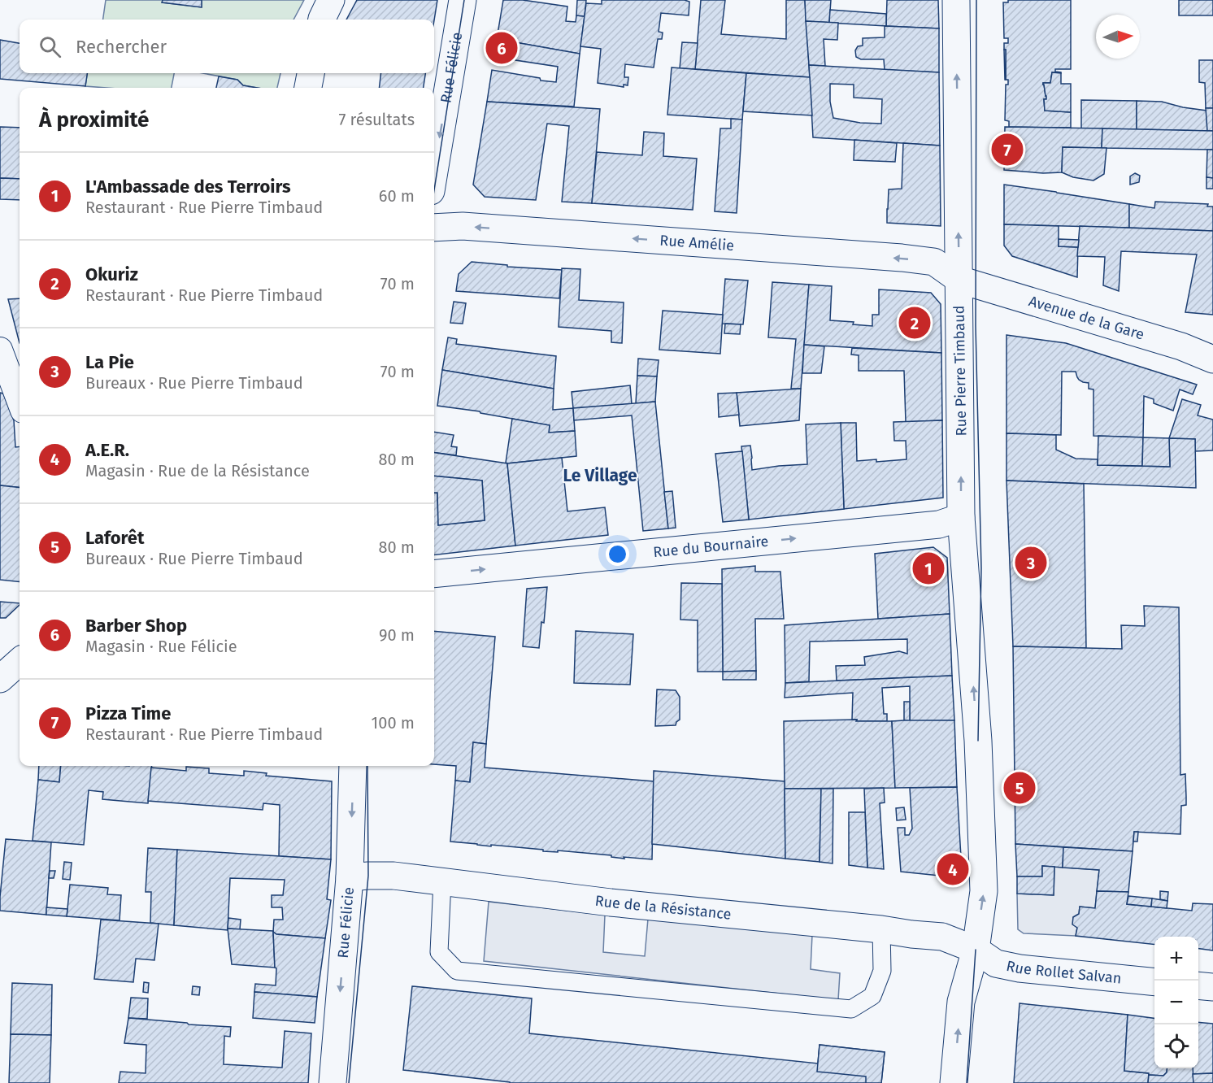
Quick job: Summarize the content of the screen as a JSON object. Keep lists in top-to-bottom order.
{
  "streets": {
    "street": [
      "Rue Félicie",
      "Rue Amélie",
      "Avenue de la Gare",
      "Rue Pierre Timbaud",
      "Rue du Bournaire",
      "Rue de la Résistance",
      "Rue Rollet Salvan"
    ]
  },
  "crossings": [
    ["Rue Félicie", "Rue de la Résistance"],
    ["Rue Amélie", "Avenue de la Gare"],
    ["Rue Amélie", "Rue Pierre Timbaud"],
    ["Avenue de la Gare", "Rue Pierre Timbaud"],
    ["Rue Pierre Timbaud", "Rue du Bournaire"],
    ["Rue Pierre Timbaud", "Rue de la Résistance"],
    ["Rue Pierre Timbaud", "Rue Rollet Salvan"],
    ["Rue de la Résistance", "Rue Rollet Salvan"]
  ],
  "one_way": [
    "Rue Félicie",
    "Rue Amélie",
    "Rue Pierre Timbaud",
    "Rue du Bournaire"
  ],
  "districts": ["Le Village"],
  "north": "right",
  "page": {
    "search": "Rechercher",
    "pins": [
      "6",
      "7",
      "2",
      "3",
      "1",
      "5",
      "4"
    ],
    "heading": ["À proximité", "7 résultats"],
    "list": [
      {
        "mark": "1",
        "name": "L'Ambassade des Terroirs",
        "note": "Restaurant · Rue Pierre Timbaud",
        "value": "60 m"
      },
      {
        "mark": "2",
        "name": "Okuriz",
        "note": "Restaurant · Rue Pierre Timbaud",
        "value": "70 m"
      },
      {
        "mark": "3",
        "name": "La Pie",
        "note": "Bureaux · Rue Pierre Timbaud",
        "value": "70 m"
      },
      {
        "mark": "4",
        "name": "A.E.R.",
        "note": "Magasin · Rue de la Résistance",
        "value": "80 m"
      },
      {
        "mark": "5",
        "name": "Laforêt",
        "note": "Bureaux · Rue Pierre Timbaud",
        "value": "80 m"
      },
      {
        "mark": "6",
        "name": "Barber Shop",
        "note": "Magasin · Rue Félicie",
        "value": "90 m"
      },
      {
        "mark": "7",
        "name": "Pizza Time",
        "note": "Restaurant · Rue Pierre Timbaud",
        "value": "100 m"
      }
    ],
    "map_buttons": ["+", "−"]
  }
}
